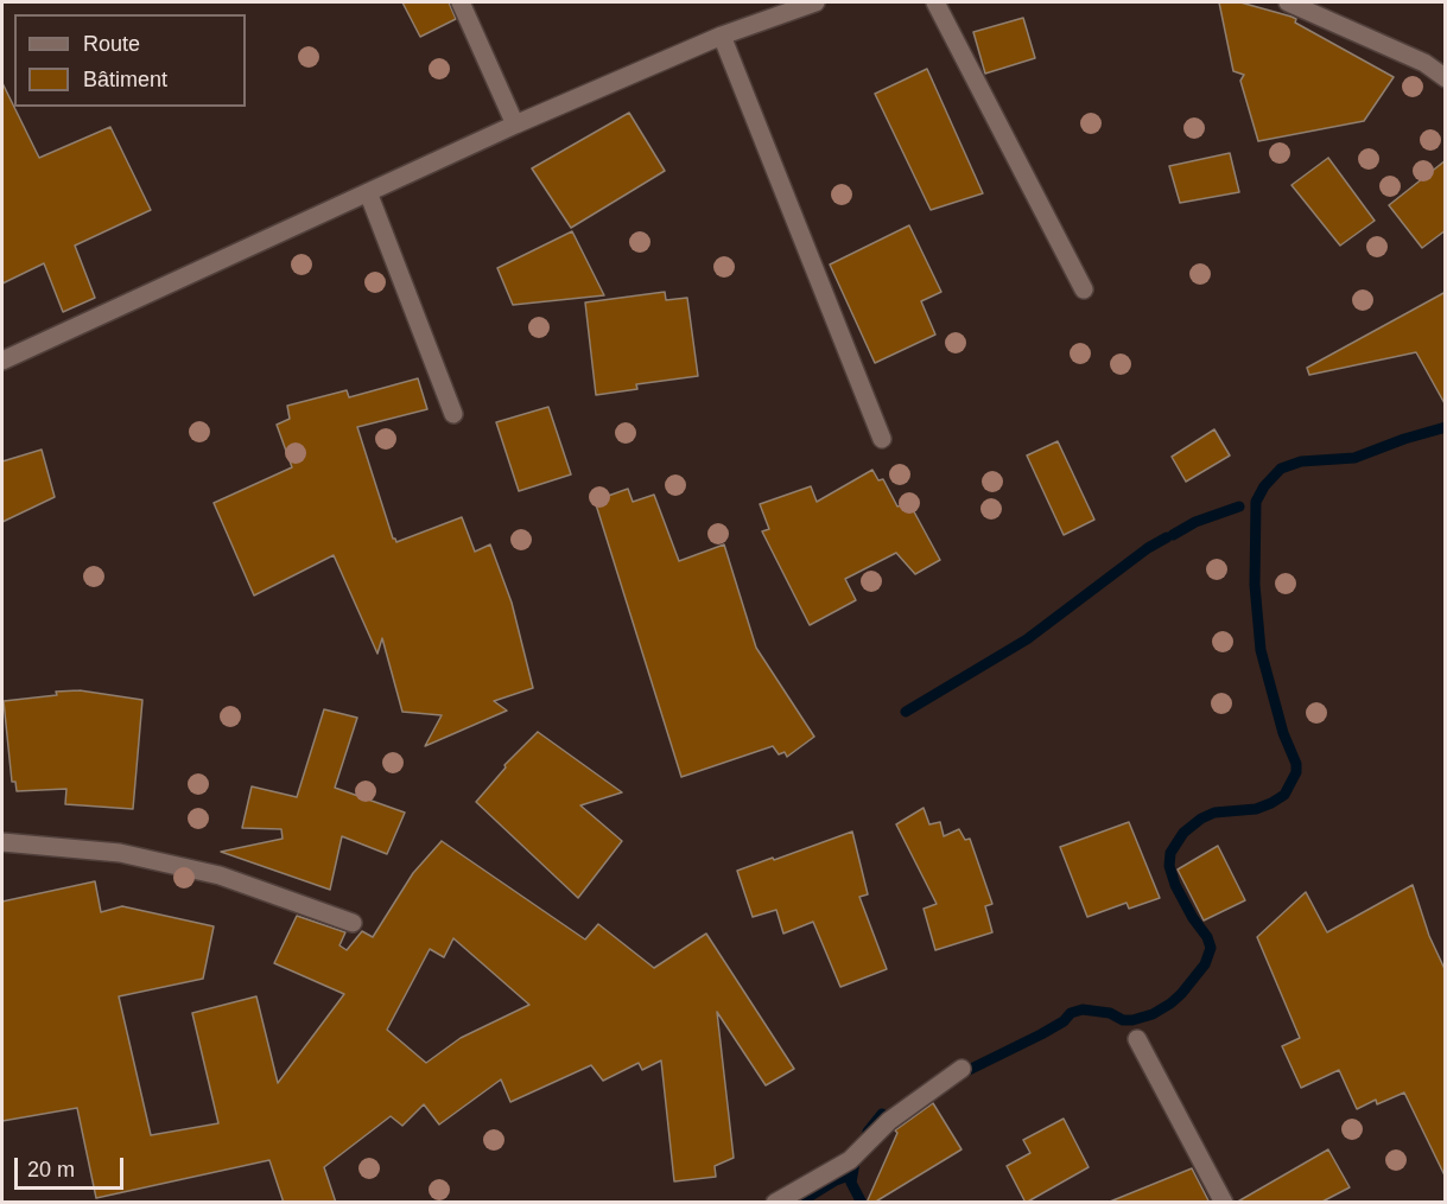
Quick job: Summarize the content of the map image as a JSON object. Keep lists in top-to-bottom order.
{
  "legend": ["Route", "Bâtiment"],
  "scale_bar": "20 m"
}
